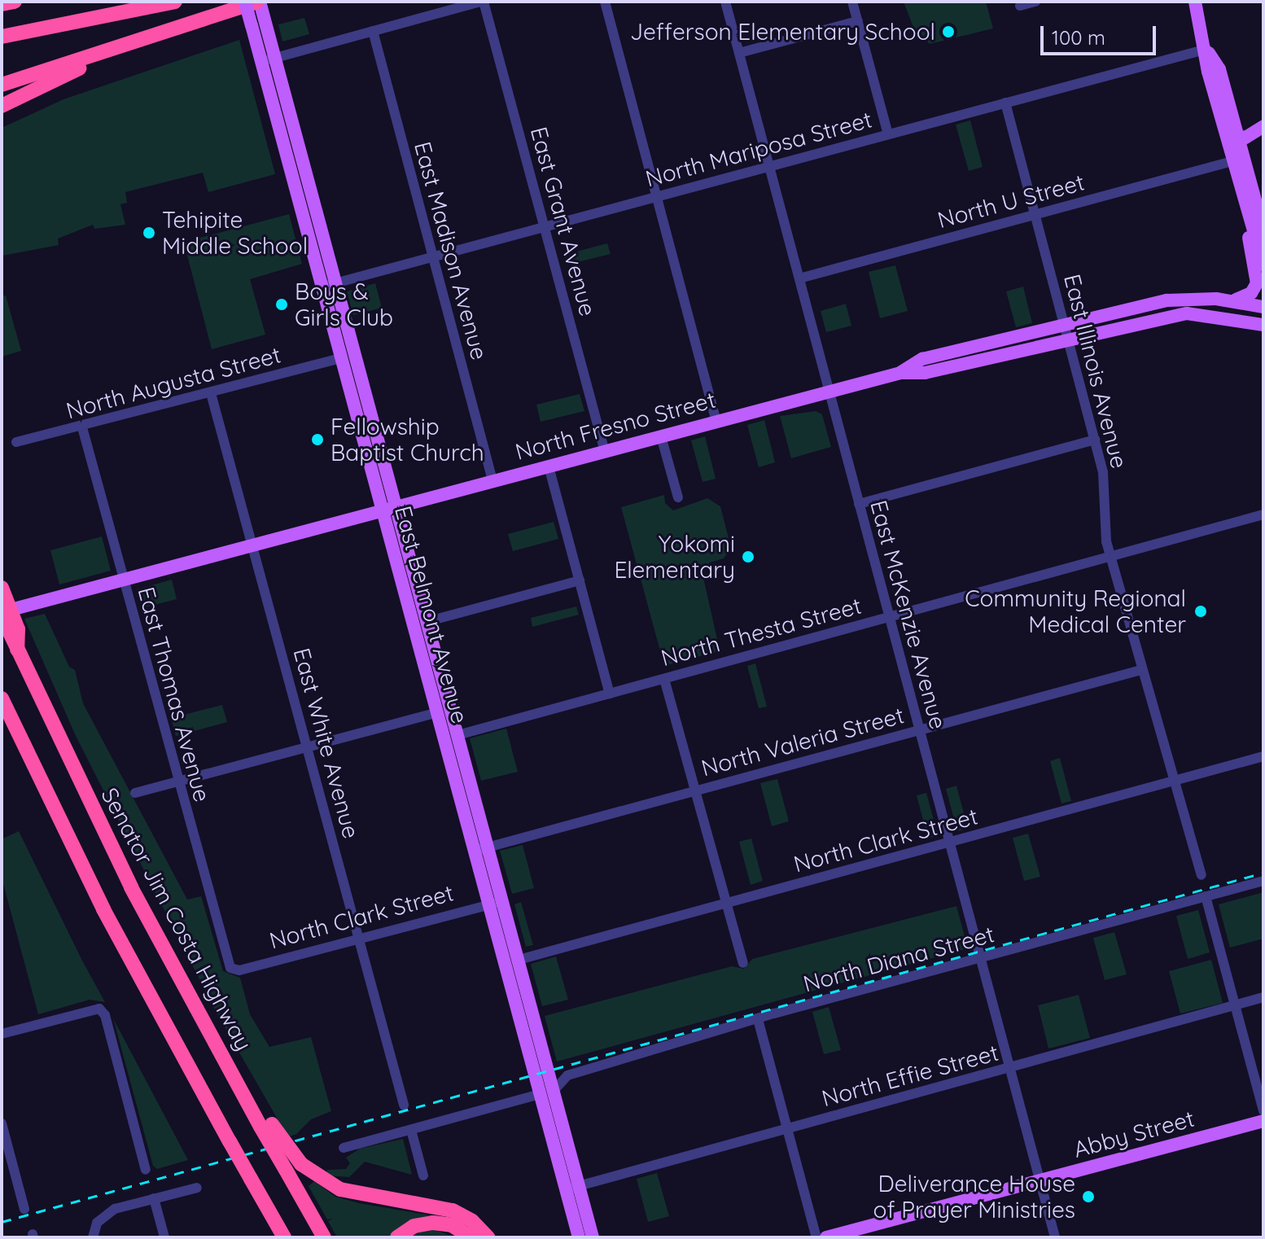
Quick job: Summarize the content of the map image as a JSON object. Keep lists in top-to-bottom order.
{
  "streets": {
    "highway": ["Senator Jim Costa Highway"],
    "main road": ["North Fresno Street", "East Belmont Avenue", "Abby Street"],
    "street": [
      "North Mariposa Street",
      "North U Street",
      "East Grant Avenue",
      "East Madison Avenue",
      "East Illinois Avenue",
      "North Augusta Street",
      "East McKenzie Avenue",
      "North Thesta Street",
      "East Thomas Avenue",
      "North Valeria Street",
      "East White Avenue",
      "North Clark Street",
      "North Diana Street",
      "North Effie Street"
    ]
  },
  "crossings": [
    ["North Mariposa Street", "East Grant Avenue"],
    ["North Mariposa Street", "East Madison Avenue"],
    ["North Mariposa Street", "East Illinois Avenue"],
    ["North Mariposa Street", "East Belmont Avenue"],
    ["North Mariposa Street", "East McKenzie Avenue"],
    ["North U Street", "East Illinois Avenue"],
    ["North U Street", "East McKenzie Avenue"],
    ["East Grant Avenue", "North Fresno Street"],
    ["East Madison Avenue", "North Fresno Street"],
    ["East Illinois Avenue", "North Fresno Street"],
    ["East Illinois Avenue", "North Thesta Street"],
    ["East Illinois Avenue", "North Valeria Street"],
    ["East Illinois Avenue", "North Clark Street"],
    ["North Augusta Street", "East Belmont Avenue"],
    ["North Augusta Street", "East Thomas Avenue"],
    ["North Augusta Street", "East White Avenue"],
    ["North Fresno Street", "East Belmont Avenue"],
    ["North Fresno Street", "East McKenzie Avenue"],
    ["North Fresno Street", "East Thomas Avenue"],
    ["North Fresno Street", "East White Avenue"],
    ["North Fresno Street", "Senator Jim Costa Highway"],
    ["East Belmont Avenue", "North Thesta Street"],
    ["East Belmont Avenue", "North Valeria Street"],
    ["East Belmont Avenue", "North Clark Street"],
    ["East Belmont Avenue", "North Diana Street"],
    ["East Belmont Avenue", "North Effie Street"],
    ["East McKenzie Avenue", "North Thesta Street"],
    ["East McKenzie Avenue", "North Valeria Street"],
    ["East McKenzie Avenue", "North Clark Street"],
    ["East McKenzie Avenue", "North Diana Street"],
    ["East McKenzie Avenue", "North Effie Street"],
    ["East McKenzie Avenue", "Abby Street"],
    ["East Thomas Avenue", "North Clark Street"],
    ["East White Avenue", "North Clark Street"]
  ],
  "places": [
    "Jefferson Elementary School",
    "Tehipite Middle School",
    "Boys & Girls Club",
    "Fellowship Baptist Church",
    "Yokomi Elementary",
    "Community Regional Medical Center",
    "Deliverance House of Prayer Ministries"
  ],
  "scale_bar": "100 m"
}
